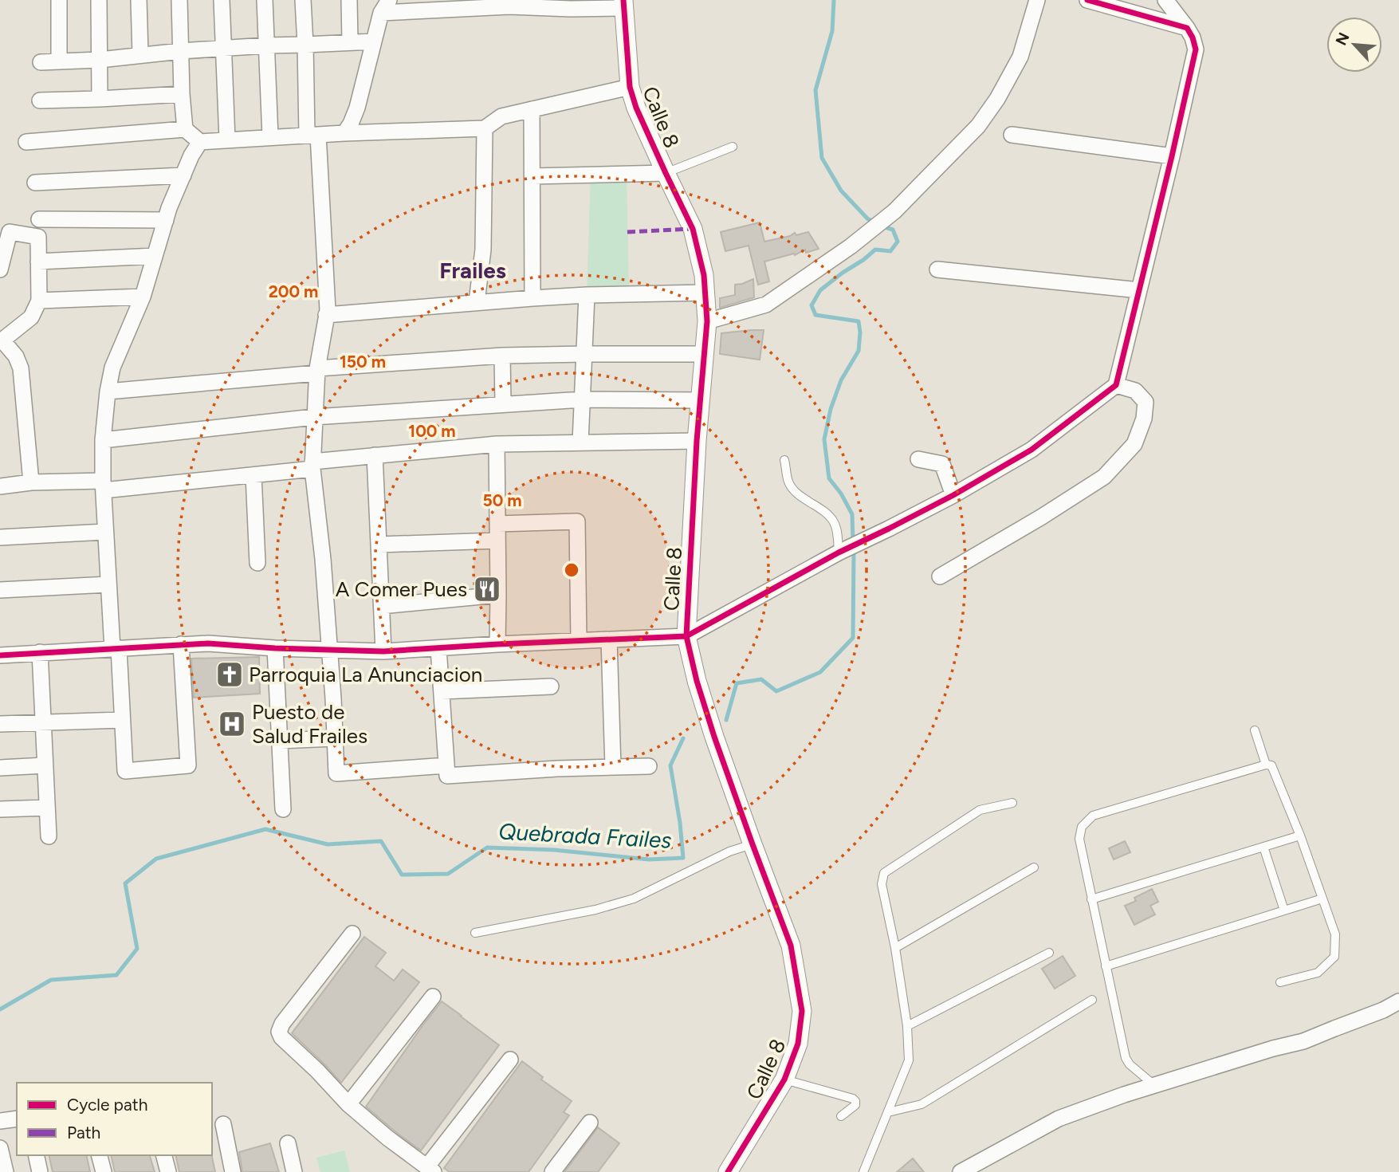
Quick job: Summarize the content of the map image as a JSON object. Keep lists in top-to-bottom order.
{
  "streets": {
    "street": ["Calle 8"]
  },
  "districts": ["Frailes"],
  "water": ["Quebrada Frailes"],
  "places": {
    "restaurant": ["A Comer Pues"],
    "church": ["Parroquia La Anunciacion"],
    "hospital": ["Puesto de Salud Frailes"]
  },
  "legend": ["Cycle path", "Path"],
  "north": "top left",
  "rings": [
    "200 m",
    "150 m",
    "100 m",
    "50 m"
  ]
}
